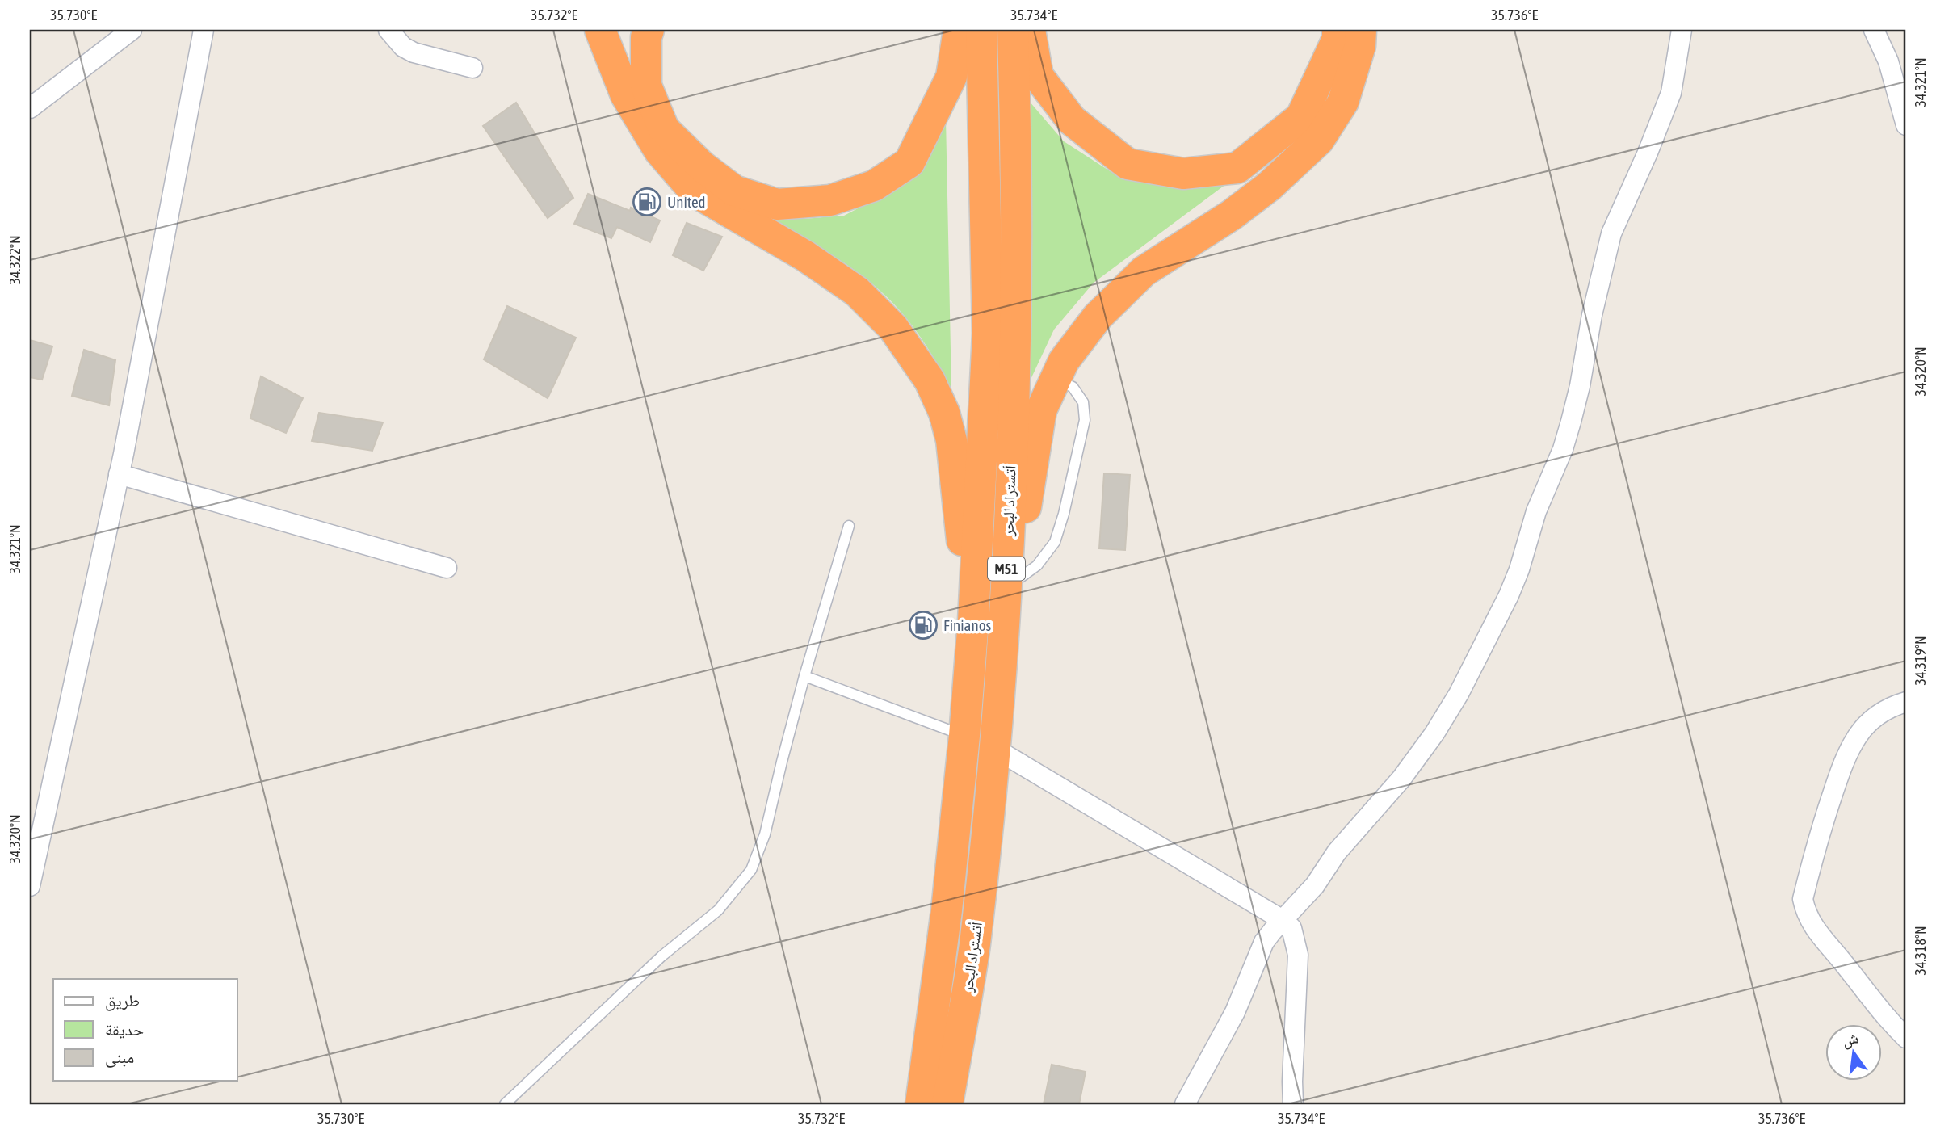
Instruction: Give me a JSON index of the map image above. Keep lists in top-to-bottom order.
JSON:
{
  "streets": {
    "highway": ["أتستراد البحر", "M51"]
  },
  "places": {
    "fuel station": ["United", "Finianos"]
  },
  "legend": ["طريق", "حديقة", "مبنى"],
  "north": "top",
  "coordinates": [
    "35.730°E",
    "35.732°E",
    "35.734°E",
    "35.736°E",
    "34.321°N",
    "34.322°N",
    "34.320°N",
    "34.319°N",
    "34.318°N"
  ]
}
